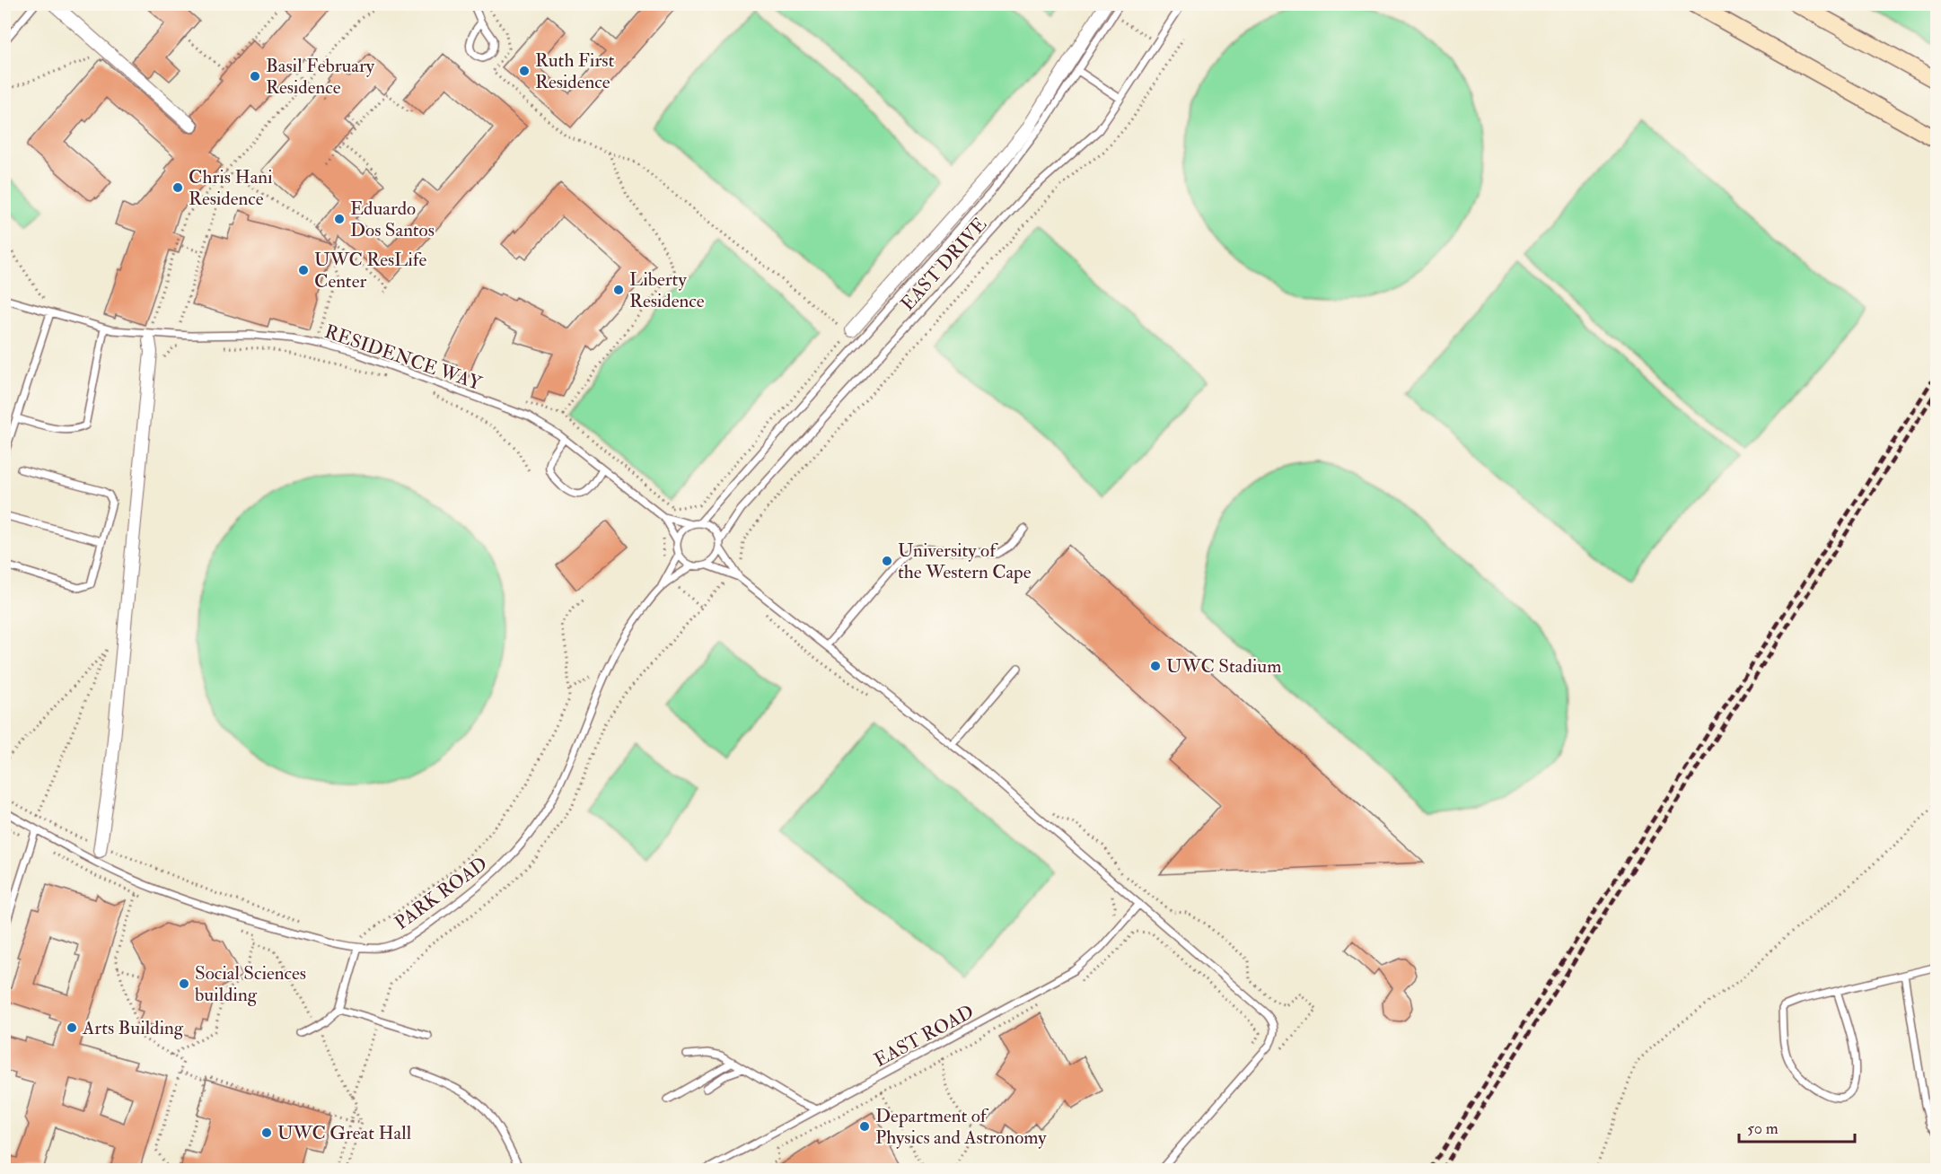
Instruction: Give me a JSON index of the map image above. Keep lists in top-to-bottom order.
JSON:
{
  "streets": {
    "lane": [
      "EAST DRIVE",
      "RESIDENCE WAY",
      "PARK ROAD",
      "EAST ROAD"
    ]
  },
  "crossings": [
    ["EAST DRIVE", "RESIDENCE WAY"],
    ["EAST DRIVE", "PARK ROAD"],
    ["RESIDENCE WAY", "PARK ROAD"]
  ],
  "places": [
    "Ruth First Residence",
    "Basil February Residence",
    "Chris Hani Residence",
    "Eduardo Dos Santos",
    "UWC ResLife Center",
    "Liberty Residence",
    "University of the Western Cape",
    "UWC Stadium",
    "Social Sciences building",
    "Arts Building",
    "Department of Physics and Astronomy",
    "UWC Great Hall"
  ],
  "scale_bar": "50 m"
}
